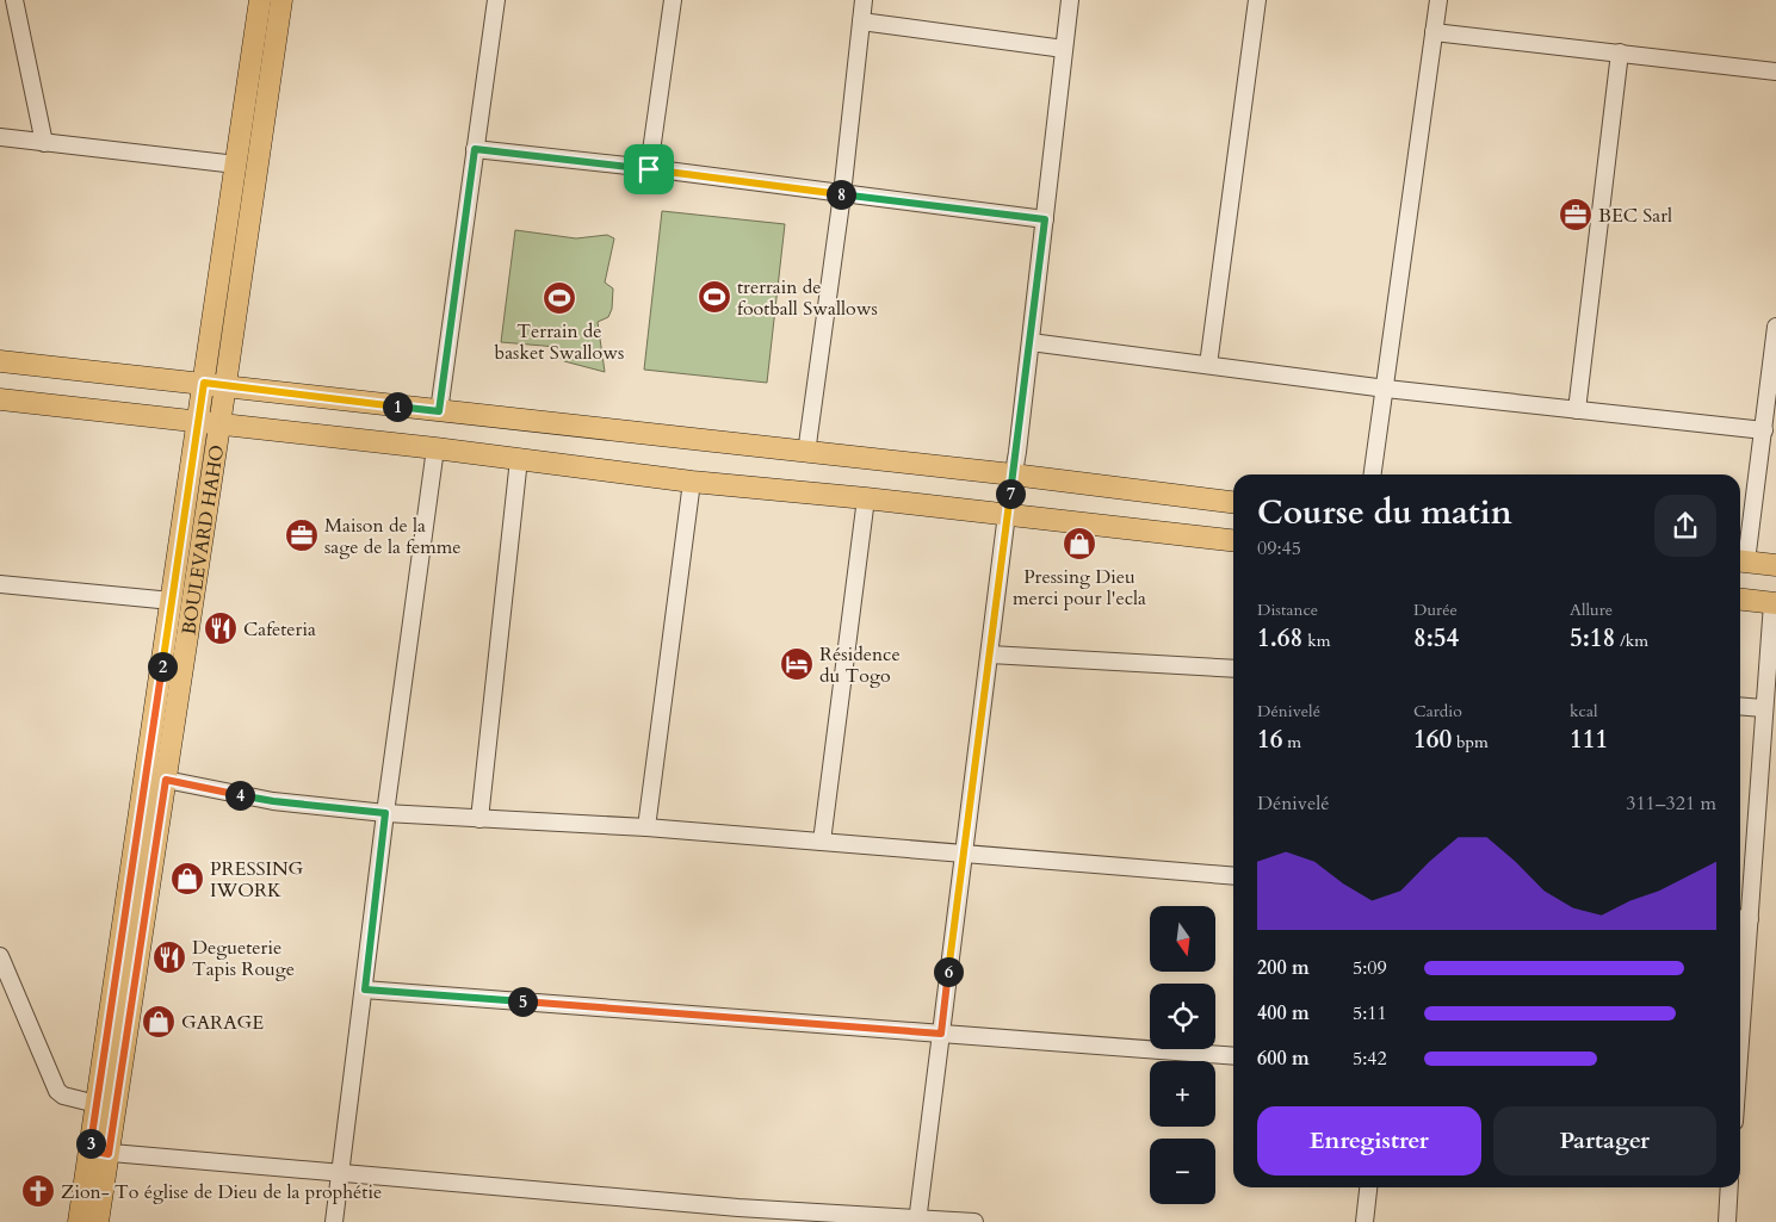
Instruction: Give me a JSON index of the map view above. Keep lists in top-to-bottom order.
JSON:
{
  "streets": {
    "main road": ["BOULEVARD HAHO"]
  },
  "places": {
    "office": ["BEC Sarl", "Maison de la sage de la femme"],
    "sports": ["trerrain de football Swallows", "Terrain de basket Swallows"],
    "shop": ["Pressing Dieu merci pour l'ecla", "PRESSING IWORK", "GARAGE"],
    "restaurant": ["Cafeteria", "Degueterie Tapis Rouge"],
    "hotel": ["Résidence du Togo"],
    "church": ["Zion- To église de Dieu de la prophétie"]
  },
  "north": "bottom",
  "page": {
    "pins": [
      "8",
      "1",
      "7",
      "2",
      "4",
      "6",
      "5",
      "3"
    ],
    "heading": ["Course du matin", "09:45"],
    "stats": [
      ["Distance", "1.68 km"],
      ["Durée", "8:54"],
      ["Allure", "5:18 /km"],
      ["Dénivelé", "16 m"],
      ["Cardio", "160 bpm"],
      ["kcal", "111"]
    ],
    "chart": ["Dénivelé", "311–321 m"],
    "map_buttons": ["+", "−"],
    "list": [
      {
        "name": "200 m",
        "note": "5:09"
      },
      {
        "name": "400 m",
        "note": "5:11"
      },
      {
        "name": "600 m",
        "note": "5:42"
      }
    ],
    "buttons": ["Enregistrer", "Partager"]
  }
}
